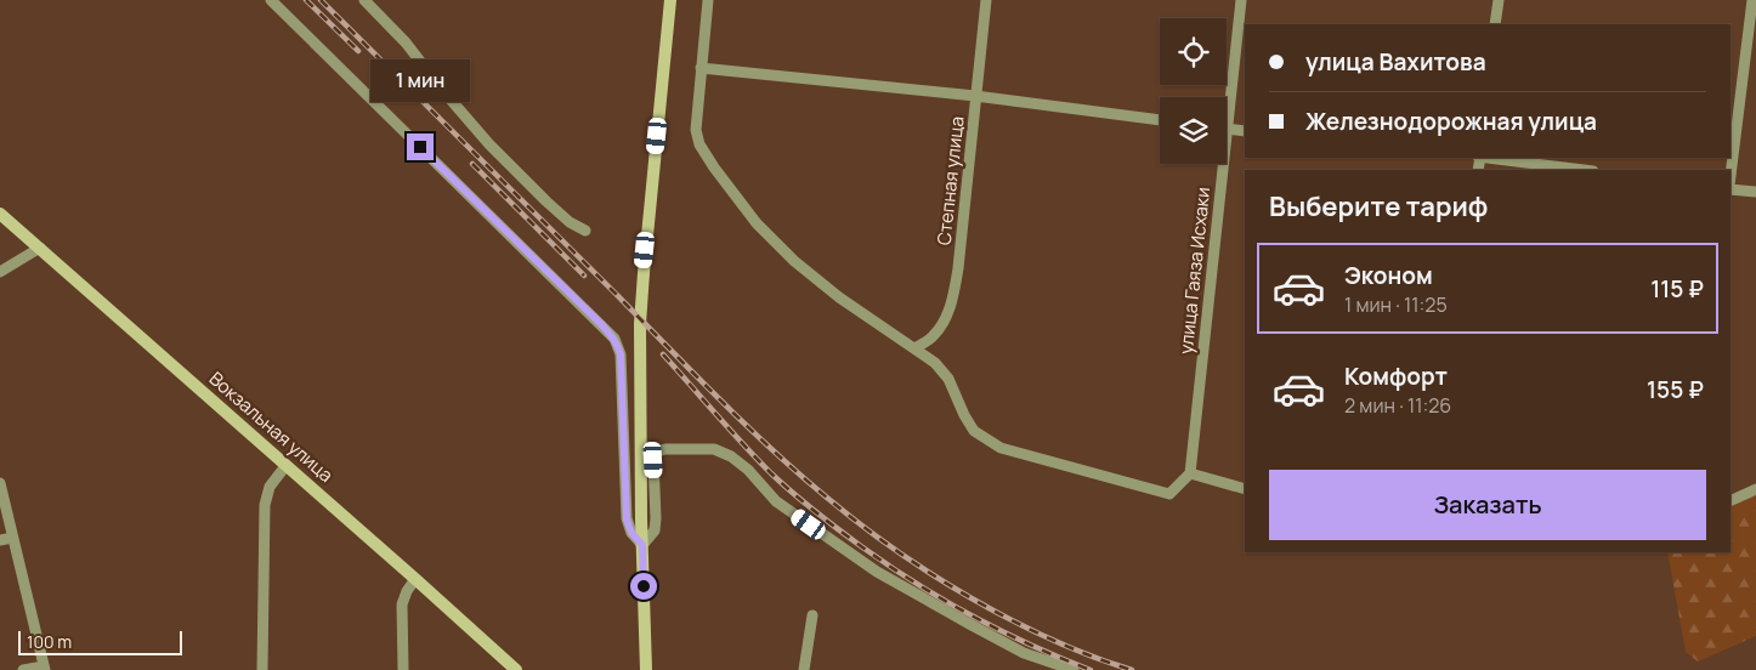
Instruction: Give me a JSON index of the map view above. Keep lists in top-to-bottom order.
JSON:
{
  "streets": {
    "street": ["Степная улица", "улица Гаяза Исхаки", "Вокзальная улица"]
  },
  "scale_bar": "100 m",
  "page": {
    "banner": ["улица Вахитова", "Железнодорожная улица"],
    "bubble": "1 мин",
    "heading": "Выберите тариф",
    "list": [
      {
        "name": "Эконом",
        "note": "1 мин · 11:25",
        "value": "115 ₽"
      },
      {
        "name": "Комфорт",
        "note": "2 мин · 11:26",
        "value": "155 ₽"
      }
    ],
    "buttons": "Заказать",
    "scale": "100 m"
  }
}
